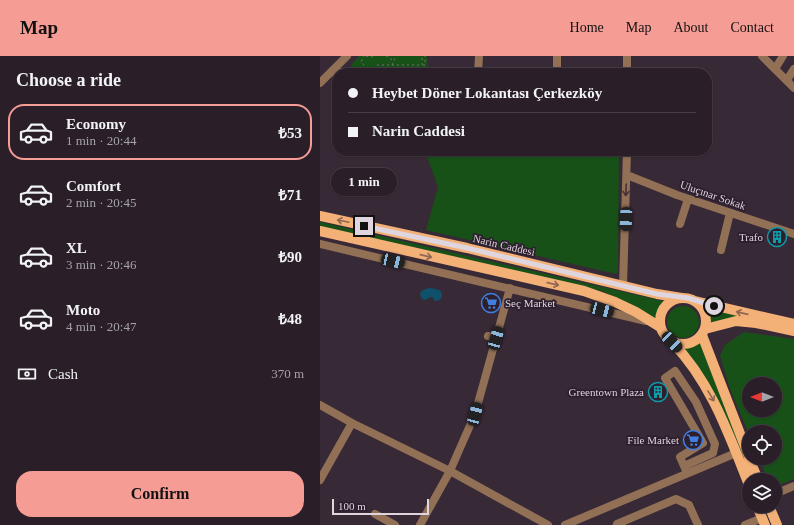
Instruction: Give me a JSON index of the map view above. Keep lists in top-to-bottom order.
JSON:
{
  "streets": {
    "main road": ["Narin Caddesi"],
    "street": ["Uluçınar Sokak"]
  },
  "places": {
    "building": ["Trafo", "Greentown Plaza"],
    "supermarket": ["Seç Market", "File Market"]
  },
  "scale_bar": "100 m",
  "north": "left",
  "page": {
    "header": "Map",
    "nav": [
      "Home",
      "Map",
      "About",
      "Contact"
    ],
    "heading": "Choose a ride",
    "banner": ["Heybet Döner Lokantası Çerkezköy", "Narin Caddesi"],
    "list": [
      {
        "name": "Economy",
        "note": "1 min · 20:44",
        "value": "₺53"
      },
      {
        "name": "Comfort",
        "note": "2 min · 20:45",
        "value": "₺71"
      },
      {
        "name": "XL",
        "note": "3 min · 20:46",
        "value": "₺90"
      },
      {
        "name": "Moto",
        "note": "4 min · 20:47",
        "value": "₺48"
      }
    ],
    "bubble": "1 min",
    "pay": ["Cash", "370 m"],
    "buttons": "Confirm",
    "scale": "100 m"
  }
}
